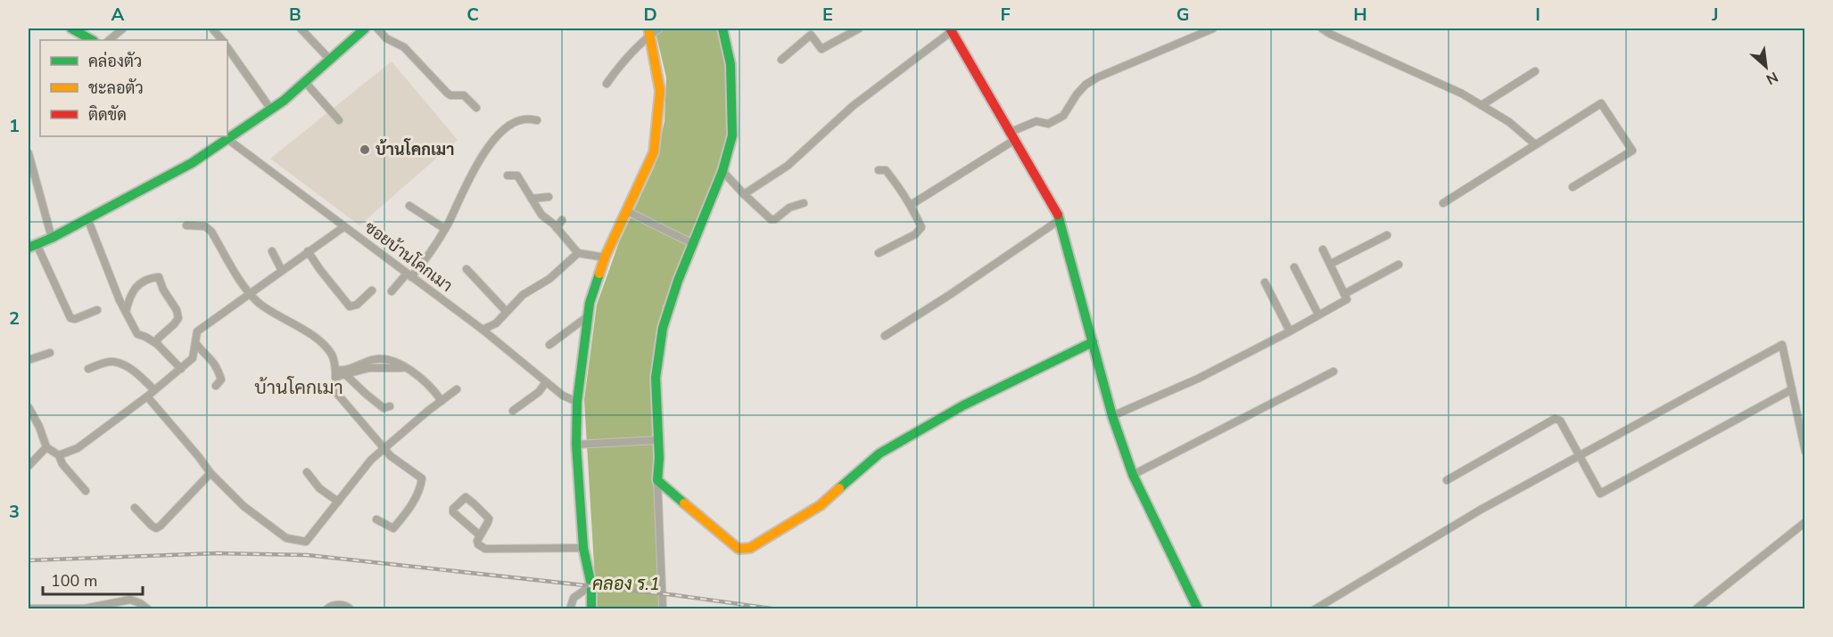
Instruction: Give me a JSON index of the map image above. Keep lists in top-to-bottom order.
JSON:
{
  "streets": {
    "street": ["ซอยบ้านโคกเมา"]
  },
  "districts": ["บ้านโคกเมา"],
  "water": ["คลอง ร.1"],
  "places": ["บ้านโคกเมา"],
  "legend": ["คล่องตัว", "ชะลอตัว", "ติดขัด"],
  "scale_bar": "100 m",
  "north": "bottom right",
  "grid": {
    "columns": [
      "A",
      "B",
      "C",
      "D",
      "E",
      "F",
      "G",
      "H",
      "I",
      "J"
    ],
    "rows": ["1", "2", "3"]
  }
}
